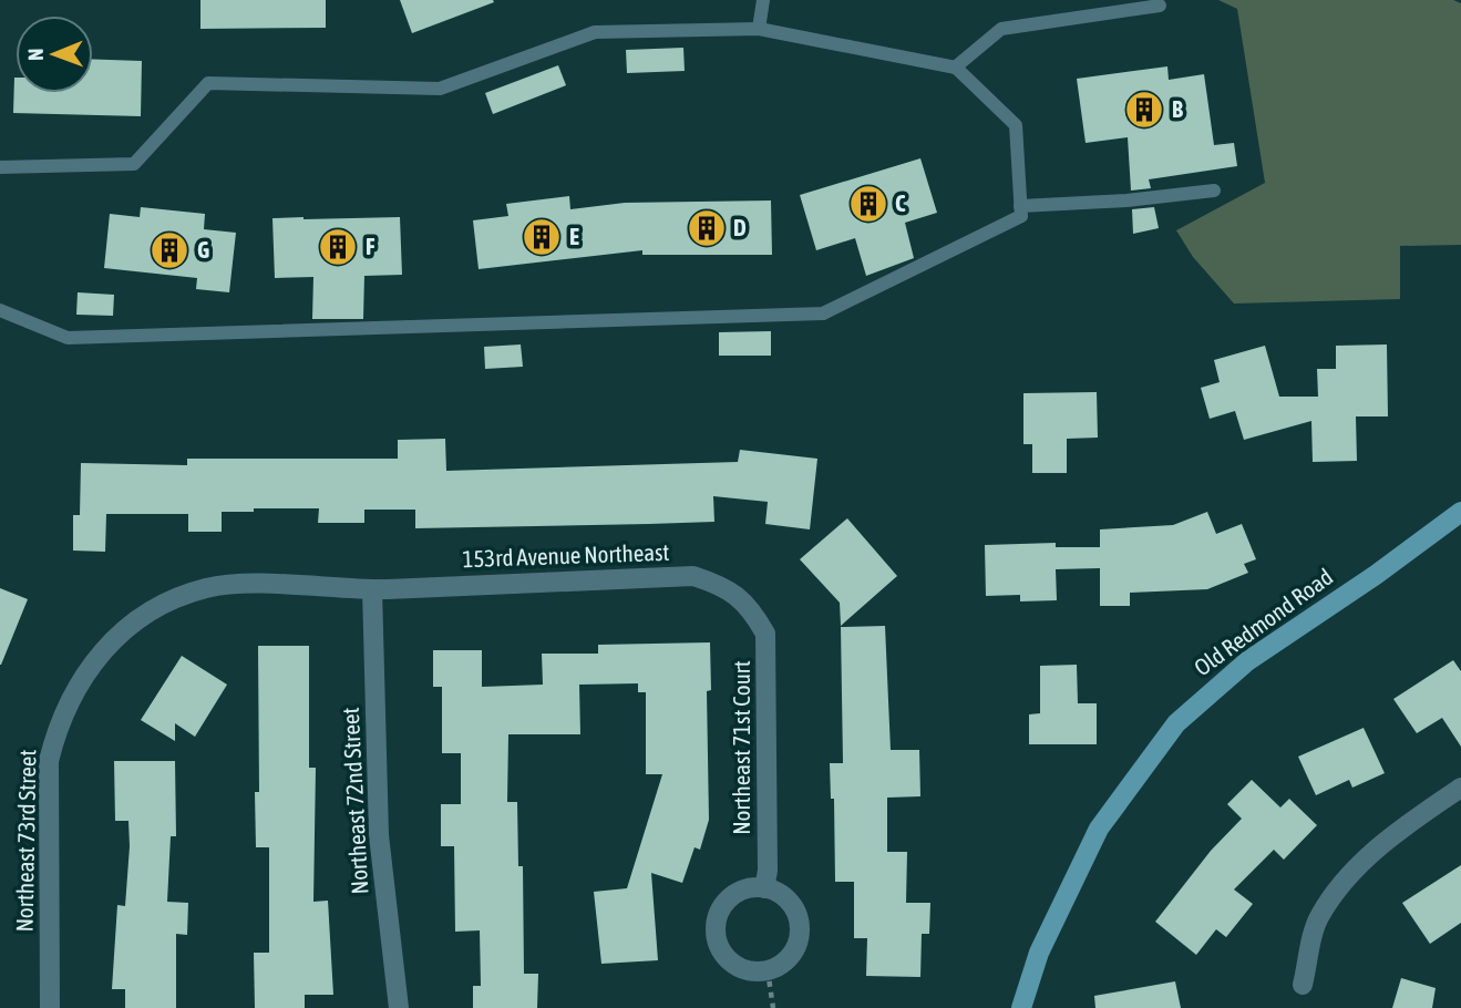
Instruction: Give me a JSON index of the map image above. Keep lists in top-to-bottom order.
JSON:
{
  "streets": {
    "main road": ["Old Redmond Road"],
    "street": [
      "153rd Avenue Northeast",
      "Northeast 71st Court",
      "Northeast 72nd Street",
      "Northeast 73rd Street"
    ]
  },
  "crossings": [
    ["153rd Avenue Northeast", "Northeast 71st Court"],
    ["153rd Avenue Northeast", "Northeast 72nd Street"],
    ["153rd Avenue Northeast", "Northeast 73rd Street"],
    ["Northeast 72nd Street", "Northeast 73rd Street"]
  ],
  "places": {
    "building": [
      "B",
      "C",
      "D",
      "E",
      "F",
      "G"
    ]
  },
  "north": "left"
}
